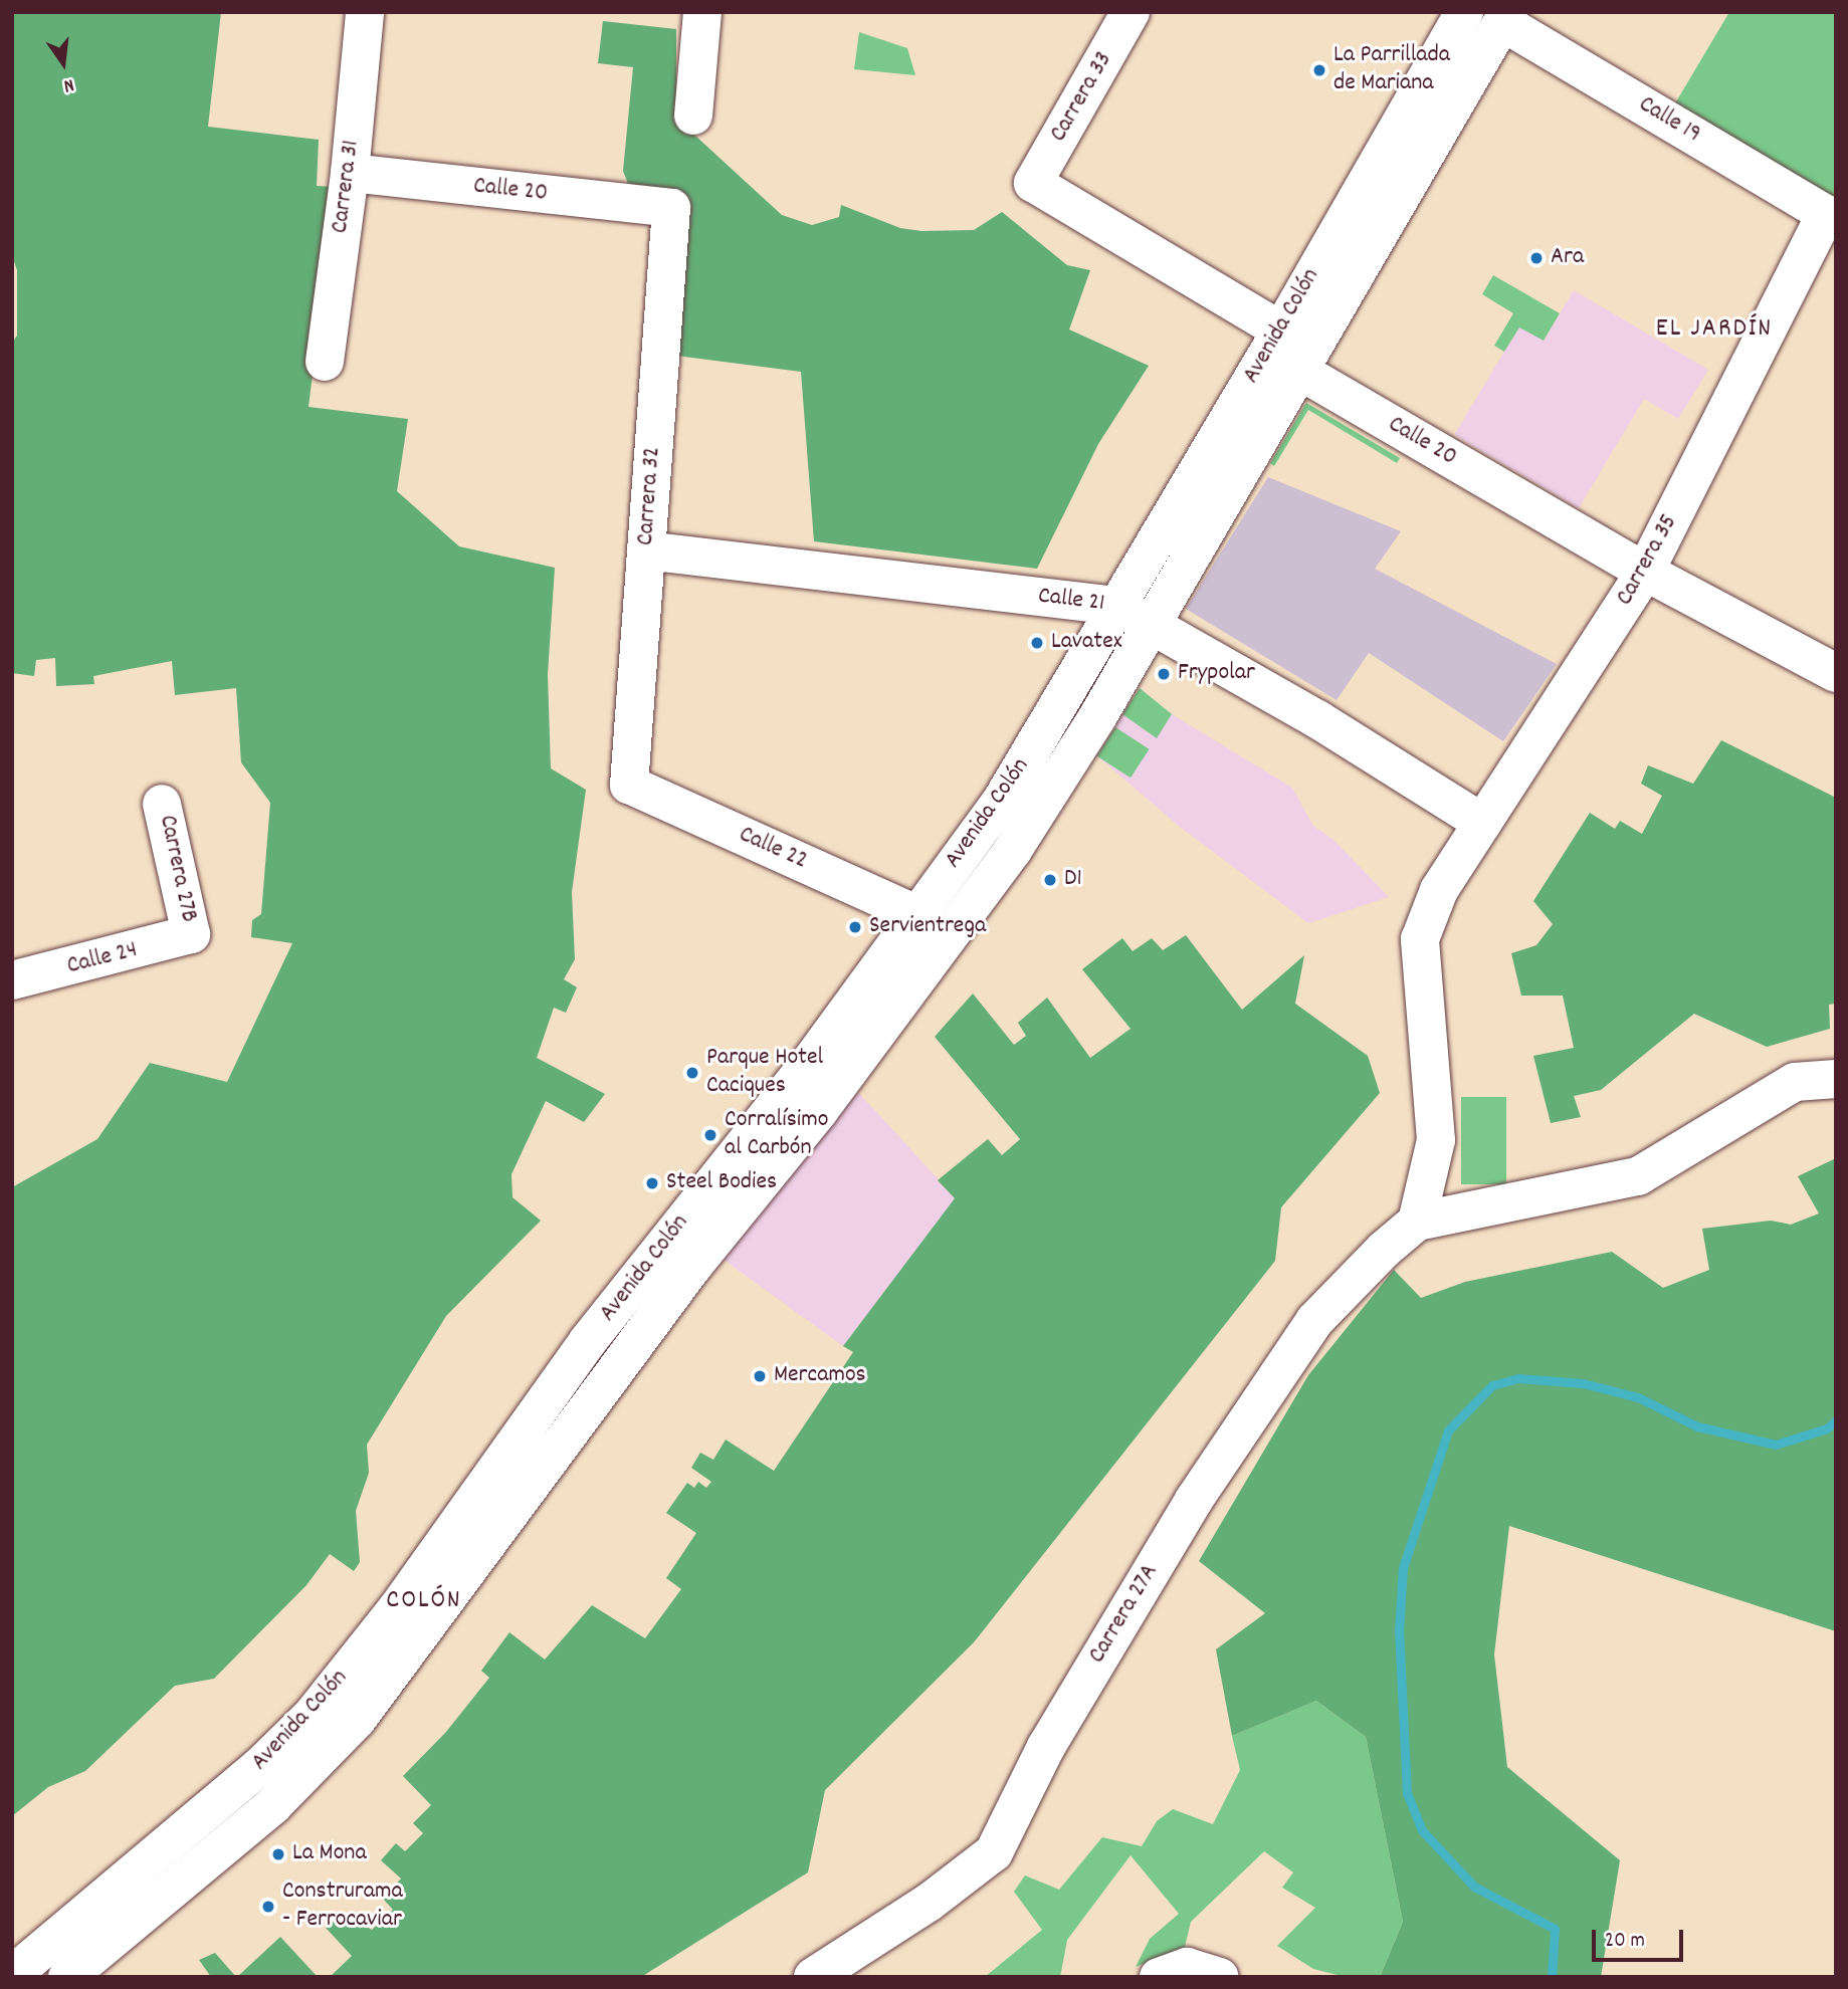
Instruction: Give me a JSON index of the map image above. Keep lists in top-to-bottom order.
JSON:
{
  "streets": {
    "street": [
      "Carrera 33",
      "Calle 19",
      "Carrera 31",
      "Calle 20",
      "Avenida Colón",
      "Carrera 32",
      "Carrera 35",
      "Calle 21",
      "Calle 22",
      "Carrera 27B",
      "Calle 24",
      "Carrera 27A"
    ]
  },
  "crossings": [
    ["Carrera 33", "Avenida Colón"],
    ["Calle 19", "Avenida Colón"],
    ["Calle 19", "Carrera 35"],
    ["Carrera 31", "Calle 20"],
    ["Calle 20", "Avenida Colón"],
    ["Calle 20", "Carrera 32"],
    ["Calle 20", "Carrera 35"],
    ["Avenida Colón", "Calle 21"],
    ["Avenida Colón", "Calle 22"],
    ["Carrera 32", "Calle 21"],
    ["Carrera 32", "Calle 22"],
    ["Carrera 35", "Calle 21"],
    ["Carrera 35", "Carrera 27A"],
    ["Carrera 27B", "Calle 24"]
  ],
  "districts": ["EL JARDÍN", "COLÓN"],
  "places": [
    "La Parrillada de Mariana",
    "Ara",
    "Lavatex",
    "Frypolar",
    "D1",
    "Servientrega",
    "Parque Hotel Caciques",
    "Corralísimo al Carbón",
    "Steel Bodies",
    "Mercamos",
    "La Mona",
    "Construrama - Ferrocaviar"
  ],
  "scale_bar": "20 m",
  "north": "bottom"
}
